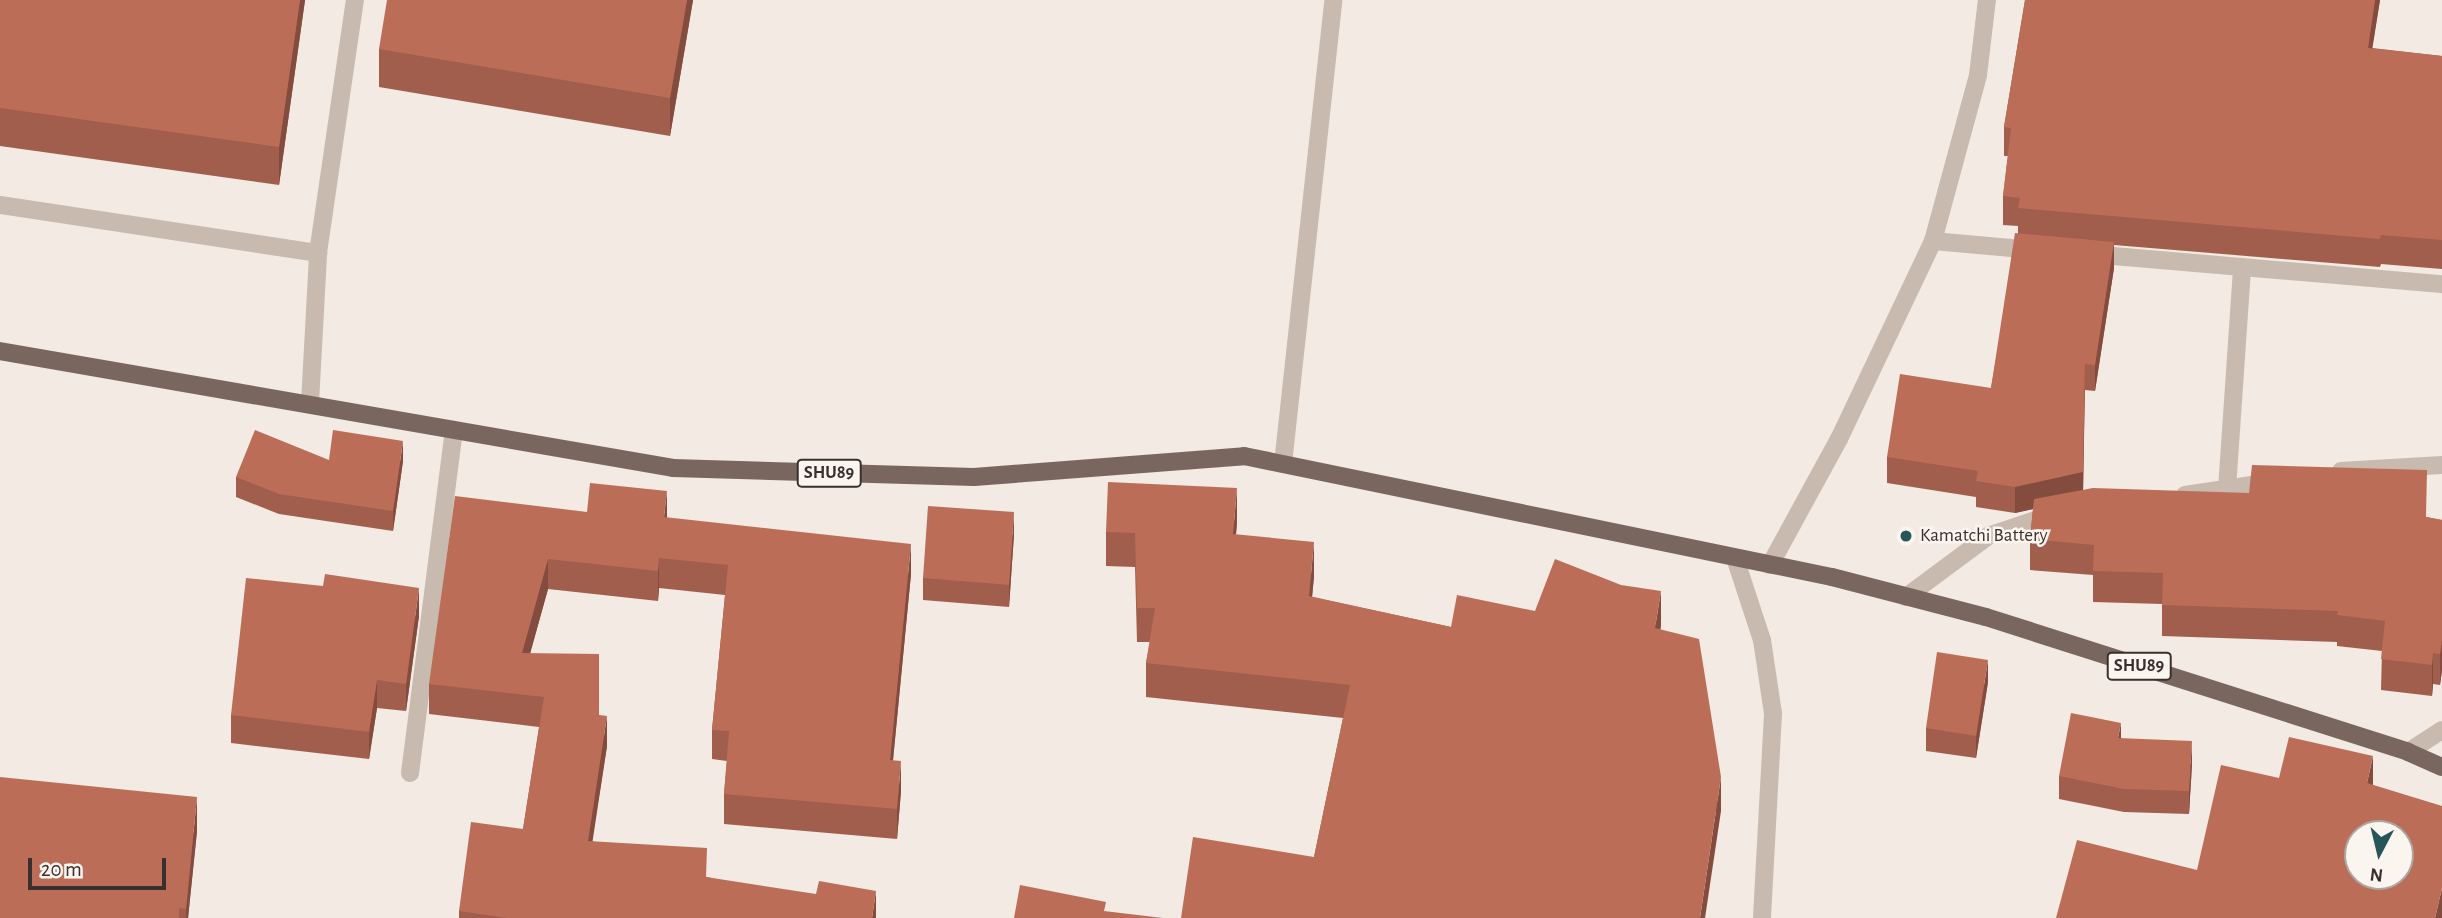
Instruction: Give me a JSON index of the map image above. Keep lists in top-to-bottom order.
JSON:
{
  "streets": {
    "main road": ["SHU89"]
  },
  "places": ["Kamatchi Battery"],
  "scale_bar": "20 m",
  "north": "bottom"
}
